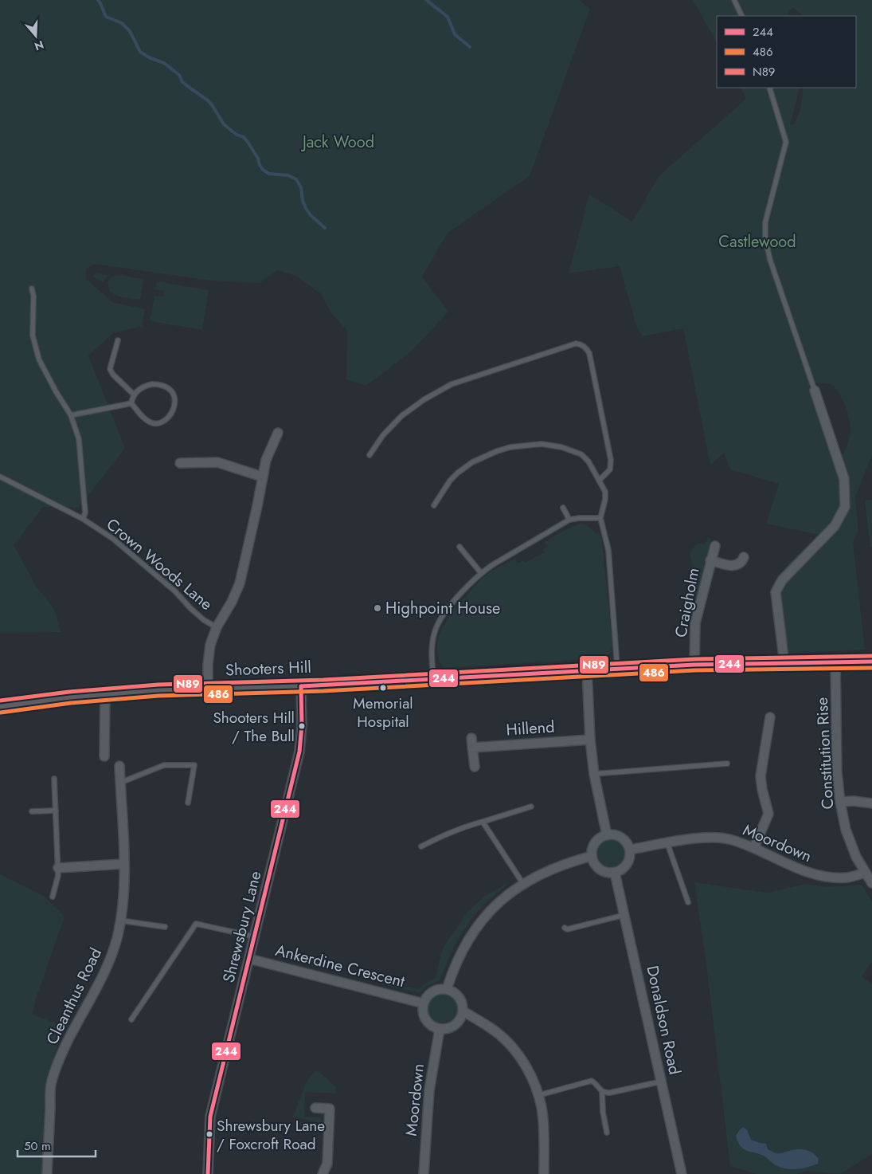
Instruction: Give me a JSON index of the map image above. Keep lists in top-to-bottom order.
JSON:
{
  "streets": {
    "main road": ["Shooters Hill"],
    "street": [
      "Craigholm",
      "Hillend",
      "Constitution Rise",
      "Moordown",
      "Shrewsbury Lane",
      "Ankerdine Crescent",
      "Cleanthus Road",
      "Donaldson Road"
    ],
    "lane": ["Crown Woods Lane"]
  },
  "crossings": [
    ["Craigholm", "Shooters Hill"],
    ["Shooters Hill", "Constitution Rise"],
    ["Shooters Hill", "Shrewsbury Lane"],
    ["Constitution Rise", "Moordown"],
    ["Moordown", "Ankerdine Crescent"],
    ["Moordown", "Donaldson Road"],
    ["Shrewsbury Lane", "Ankerdine Crescent"]
  ],
  "parks": ["Jack Wood", "Castlewood"],
  "places": [
    "Highpoint House",
    "Memorial Hospital",
    "Shooters Hill / The Bull",
    "Shrewsbury Lane / Foxcroft Road"
  ],
  "lines": ["transit line N89", "transit line 244", "transit line 486"],
  "legend": ["244", "486", "N89"],
  "scale_bar": "50 m",
  "north": "bottom"
}
